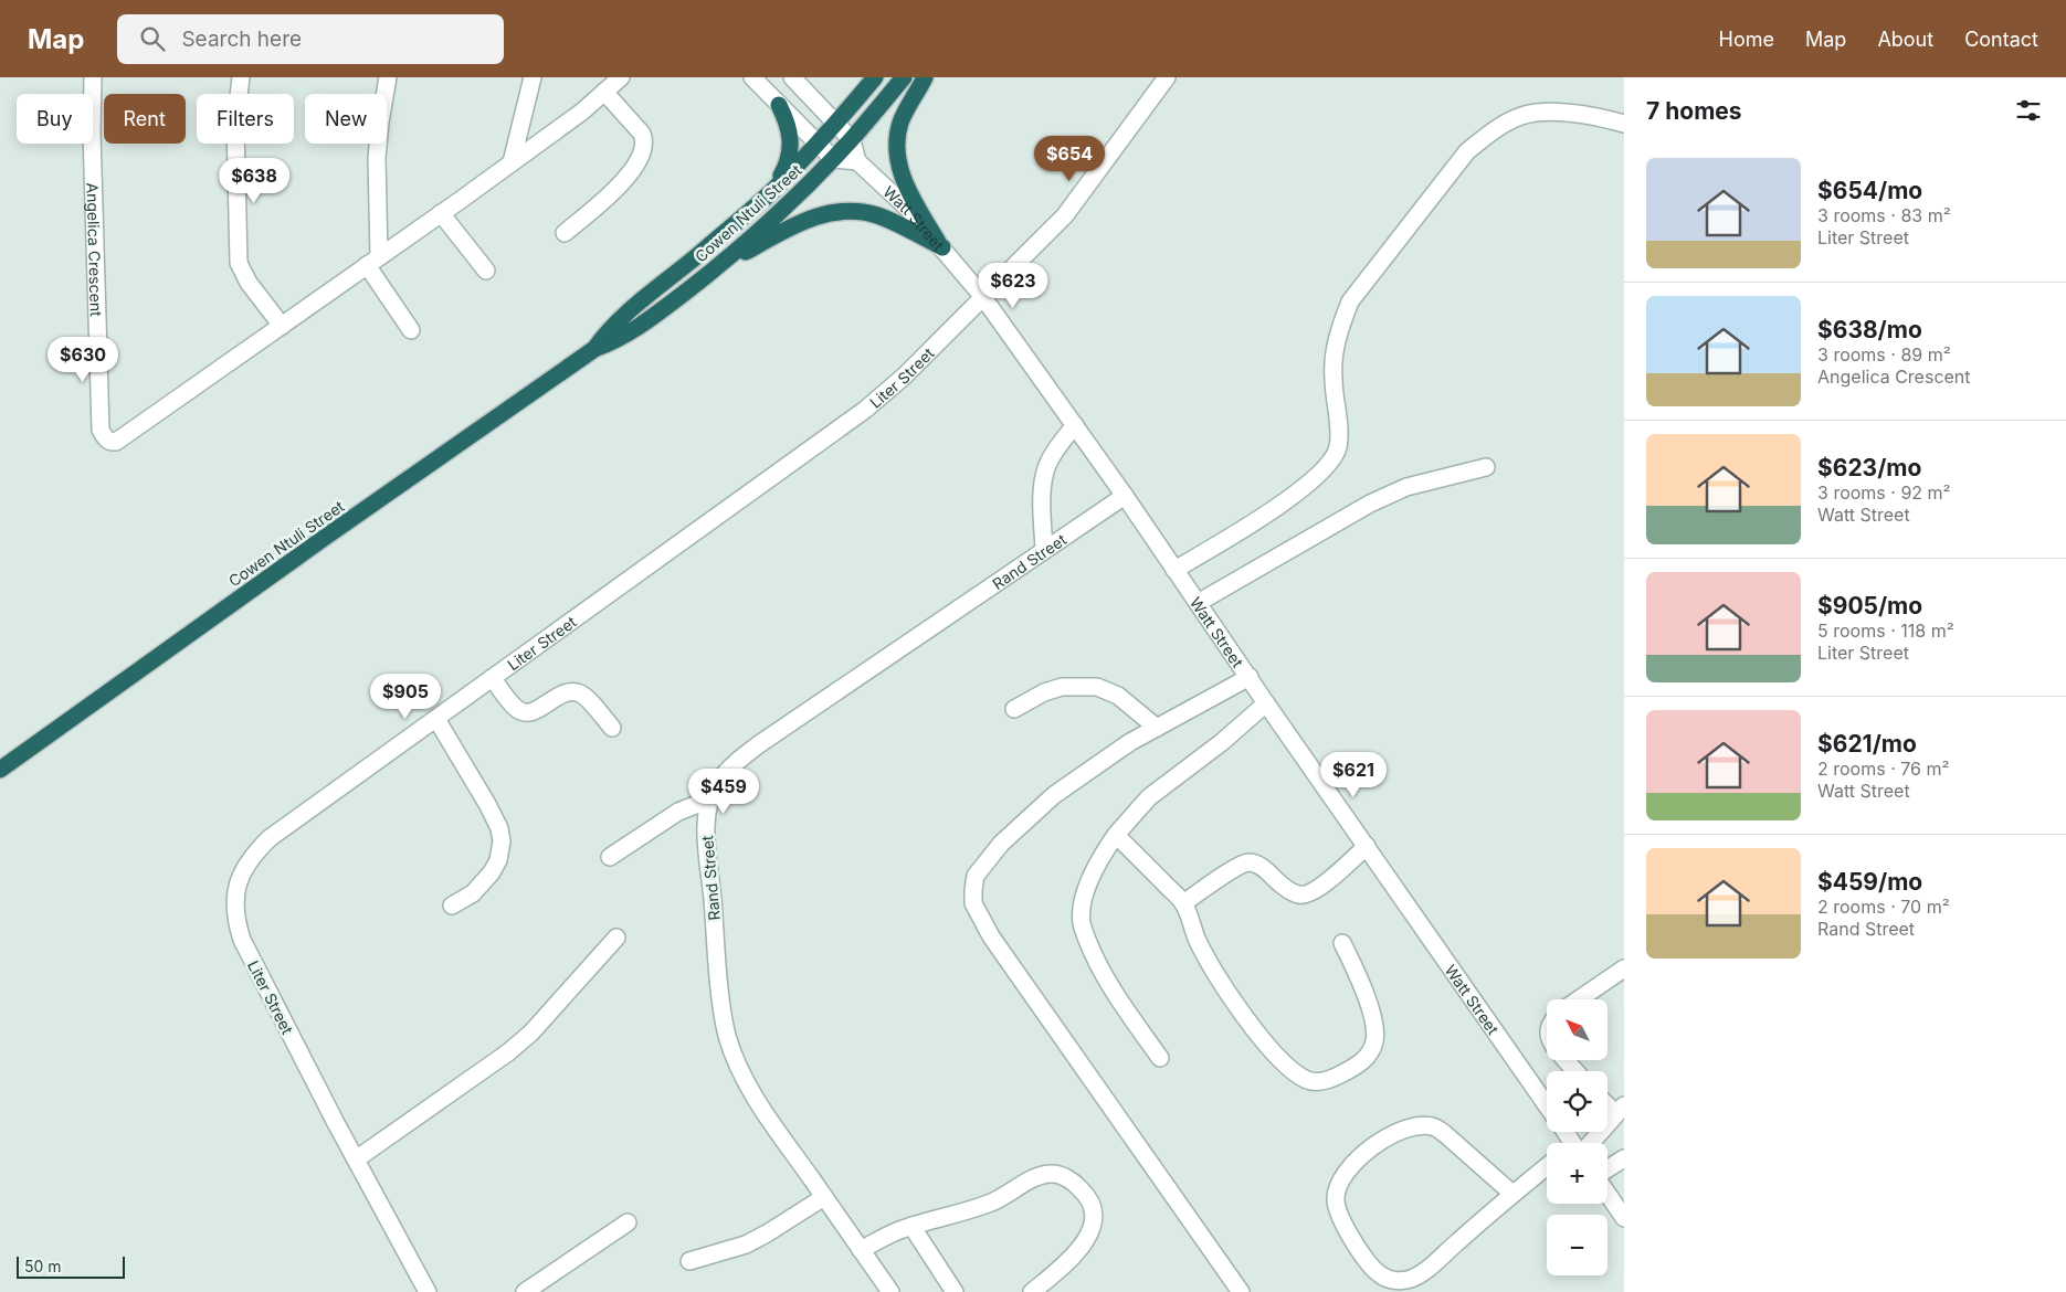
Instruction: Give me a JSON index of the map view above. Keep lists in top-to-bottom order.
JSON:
{
  "streets": {
    "highway": ["Cowen Ntuli Street"],
    "street": [
      "Watt Street",
      "Angelica Crescent",
      "Liter Street",
      "Rand Street"
    ]
  },
  "crossings": [
    ["Watt Street", "Liter Street"],
    ["Watt Street", "Rand Street"]
  ],
  "scale_bar": "50 m",
  "north": "top left",
  "page": {
    "header": "Map",
    "search": "Search here",
    "nav": [
      "Home",
      "Map",
      "About",
      "Contact"
    ],
    "heading": "7 homes",
    "chip": [
      "Buy",
      "Rent",
      "Filters",
      "New"
    ],
    "price": [
      "$654",
      "$638",
      "$623",
      "$630",
      "$905",
      "$621",
      "$459"
    ],
    "list": [
      {
        "name": "$654/mo",
        "note": "3 rooms · 83 m² · Liter Street"
      },
      {
        "name": "$638/mo",
        "note": "3 rooms · 89 m² · Angelica Crescent"
      },
      {
        "name": "$623/mo",
        "note": "3 rooms · 92 m² · Watt Street"
      },
      {
        "name": "$905/mo",
        "note": "5 rooms · 118 m² · Liter Street"
      },
      {
        "name": "$621/mo",
        "note": "2 rooms · 76 m² · Watt Street"
      },
      {
        "name": "$459/mo",
        "note": "2 rooms · 70 m² · Rand Street"
      }
    ],
    "map_buttons": ["+", "−"],
    "scale": "50 m"
  }
}
